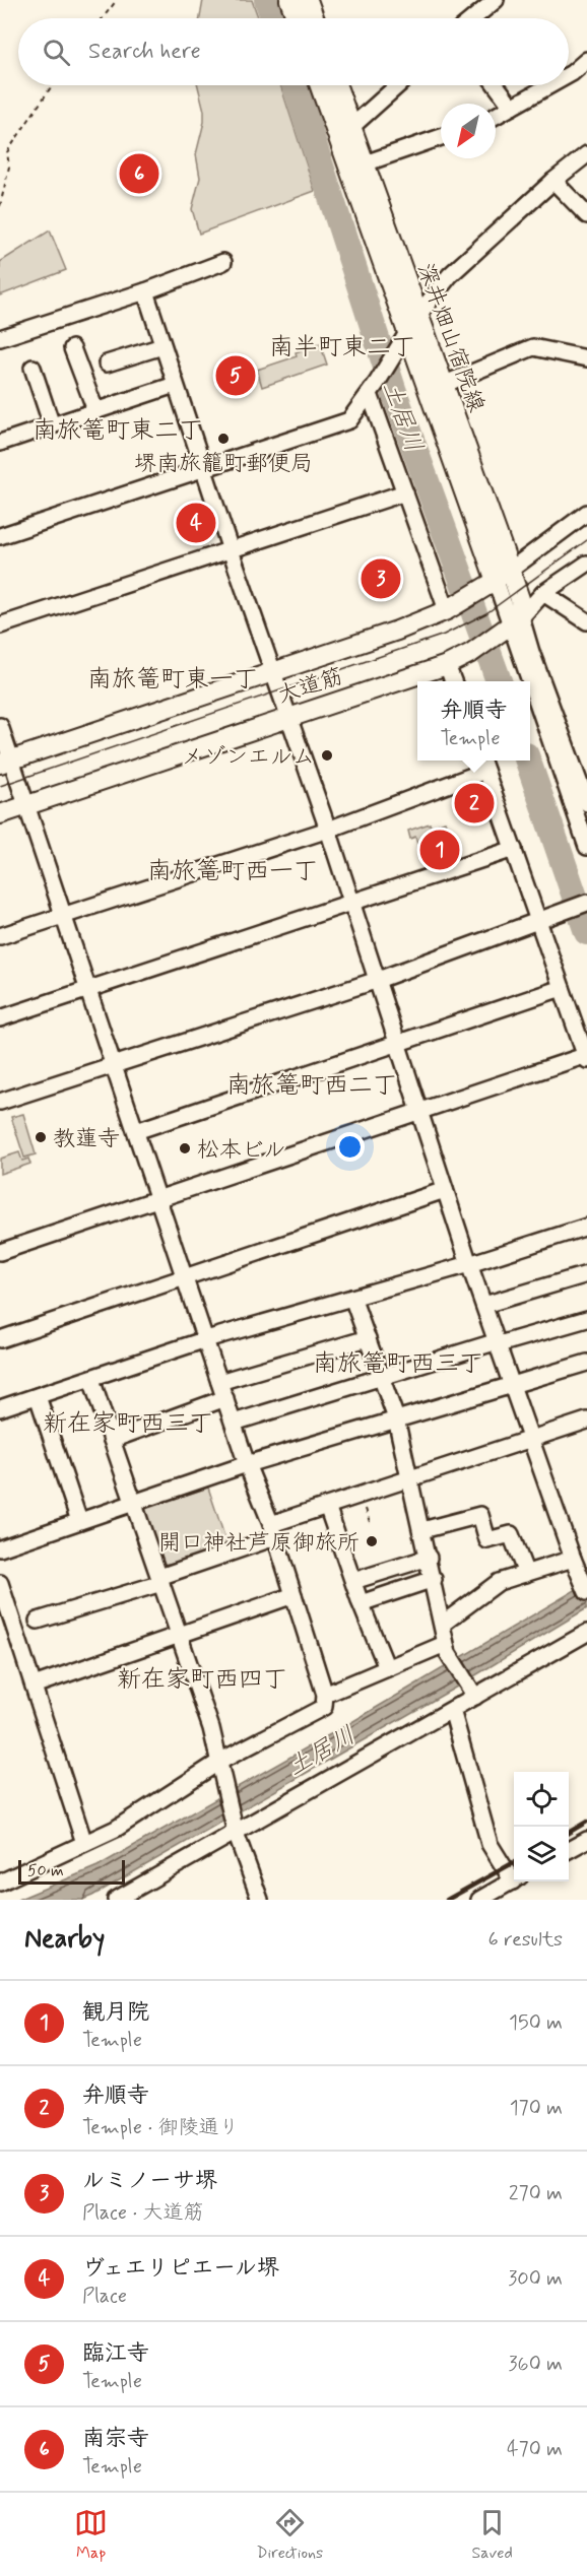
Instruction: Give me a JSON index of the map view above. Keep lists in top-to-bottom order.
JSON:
{
  "streets": {
    "main road": ["深井畑山宿院線", "大道筋"]
  },
  "crossings": [
    ["深井畑山宿院線", "大道筋"]
  ],
  "districts": [
    "南半町東二丁",
    "南旅篭町東二丁",
    "南旅篭町東一丁",
    "南旅篭町西一丁",
    "南旅篭町西二丁",
    "南旅篭町西三丁",
    "新在家町西三丁",
    "新在家町西四丁"
  ],
  "water": ["土居川"],
  "places": [
    "堺南旅籠町郵便局",
    "メゾンエルム",
    "教蓮寺",
    "松本ビル",
    "開口神社芦原御旅所"
  ],
  "scale_bar": "50 m",
  "north": "bottom left",
  "page": {
    "search": "Search here",
    "pins": [
      "6",
      "5",
      "4",
      "3",
      "2",
      "1"
    ],
    "popup": ["弁順寺", "Temple"],
    "scale": "50 m",
    "heading": ["Nearby", "6 results"],
    "list": [
      {
        "mark": "1",
        "name": "観月院",
        "note": "Temple",
        "value": "150 m"
      },
      {
        "mark": "2",
        "name": "弁順寺",
        "note": "Temple · 御陵通り",
        "value": "170 m"
      },
      {
        "mark": "3",
        "name": "ルミノーサ堺",
        "note": "Place · 大道筋",
        "value": "270 m"
      },
      {
        "mark": "4",
        "name": "ヴェエリピエール堺",
        "note": "Place",
        "value": "300 m"
      },
      {
        "mark": "5",
        "name": "臨江寺",
        "note": "Temple",
        "value": "360 m"
      },
      {
        "mark": "6",
        "name": "南宗寺",
        "note": "Temple",
        "value": "470 m"
      }
    ],
    "nav": ["Map", "Directions", "Saved"]
  }
}
